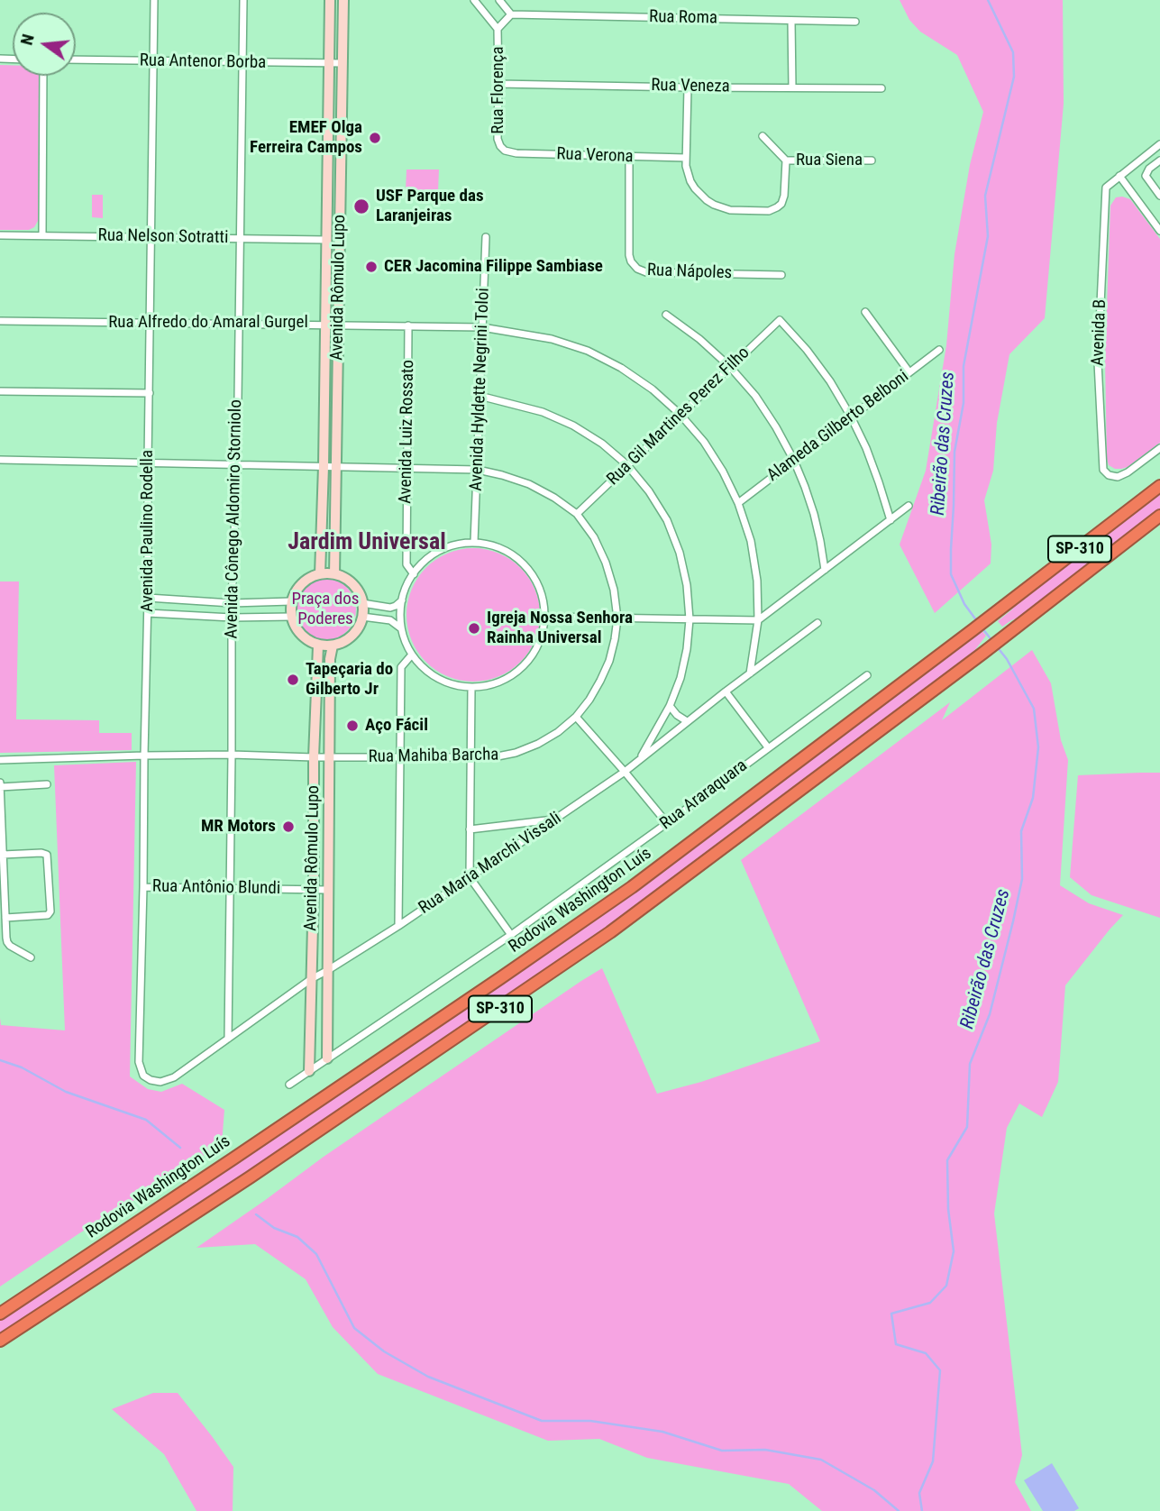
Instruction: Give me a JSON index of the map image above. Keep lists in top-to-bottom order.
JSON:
{
  "streets": {
    "highway": ["SP-310", "Rodovia Washington Luís"],
    "street": [
      "Rua Roma",
      "Rua Antenor Borba",
      "Rua Veneza",
      "Rua Florença",
      "Rua Verona",
      "Rua Siena",
      "Rua Nelson Sotratti",
      "Rua Nápoles",
      "Avenida Rômulo Lupo",
      "Rua Alfredo do Amaral Gurgel",
      "Avenida B",
      "Avenida Hyldette Negrini Toloi",
      "Rua Gil Martines Perez Filho",
      "Alameda Gilberto Belboni",
      "Avenida Luiz Rossato",
      "Avenida Cônego Aldomiro Storniolo",
      "Avenida Paulino Rodella",
      "Rua Mahiba Barcha",
      "Rua Araraquara",
      "Rua Maria Marchi Vissali",
      "Rua Antônio Blundi"
    ]
  },
  "crossings": [
    ["Rua Antenor Borba", "Avenida Rômulo Lupo"],
    ["Rua Antenor Borba", "Avenida Cônego Aldomiro Storniolo"],
    ["Rua Antenor Borba", "Avenida Paulino Rodella"],
    ["Rua Veneza", "Rua Florença"],
    ["Rua Florença", "Rua Verona"],
    ["Rua Verona", "Rua Nápoles"],
    ["Rua Nelson Sotratti", "Avenida Rômulo Lupo"],
    ["Rua Nelson Sotratti", "Avenida Cônego Aldomiro Storniolo"],
    ["Rua Nelson Sotratti", "Avenida Paulino Rodella"],
    ["Avenida Rômulo Lupo", "Rua Alfredo do Amaral Gurgel"],
    ["Avenida Rômulo Lupo", "Rua Mahiba Barcha"],
    ["Avenida Rômulo Lupo", "Rua Araraquara"],
    ["Avenida Rômulo Lupo", "Rua Maria Marchi Vissali"],
    ["Avenida Rômulo Lupo", "Rua Antônio Blundi"],
    ["Rua Alfredo do Amaral Gurgel", "Avenida Hyldette Negrini Toloi"],
    ["Rua Alfredo do Amaral Gurgel", "Rua Gil Martines Perez Filho"],
    ["Rua Alfredo do Amaral Gurgel", "Alameda Gilberto Belboni"],
    ["Rua Alfredo do Amaral Gurgel", "Avenida Luiz Rossato"],
    ["Rua Alfredo do Amaral Gurgel", "Avenida Cônego Aldomiro Storniolo"],
    ["Rua Alfredo do Amaral Gurgel", "Avenida Paulino Rodella"],
    ["Rua Alfredo do Amaral Gurgel", "Rua Maria Marchi Vissali"],
    ["Avenida Hyldette Negrini Toloi", "Avenida Luiz Rossato"],
    ["Avenida Hyldette Negrini Toloi", "Rua Mahiba Barcha"],
    ["Rua Gil Martines Perez Filho", "Alameda Gilberto Belboni"],
    ["Rua Gil Martines Perez Filho", "Rua Mahiba Barcha"],
    ["Avenida Luiz Rossato", "Rua Mahiba Barcha"],
    ["Avenida Cônego Aldomiro Storniolo", "Rua Mahiba Barcha"],
    ["Avenida Cônego Aldomiro Storniolo", "Rua Maria Marchi Vissali"],
    ["Avenida Cônego Aldomiro Storniolo", "Rua Antônio Blundi"],
    ["Avenida Paulino Rodella", "Rua Mahiba Barcha"],
    ["Avenida Paulino Rodella", "Rua Maria Marchi Vissali"],
    ["Avenida Paulino Rodella", "Rua Antônio Blundi"]
  ],
  "districts": ["Jardim Universal"],
  "water": ["Ribeirão das Cruzes"],
  "parks": ["Praça dos Poderes"],
  "places": [
    "EMEF Olga Ferreira Campos",
    "USF Parque das Laranjeiras",
    "CER Jacomina Filippe Sambiase",
    "Igreja Nossa Senhora Rainha Universal",
    "Tapeçaria do Gilberto Jr",
    "Aço Fácil",
    "MR Motors"
  ],
  "north": "left"
}
